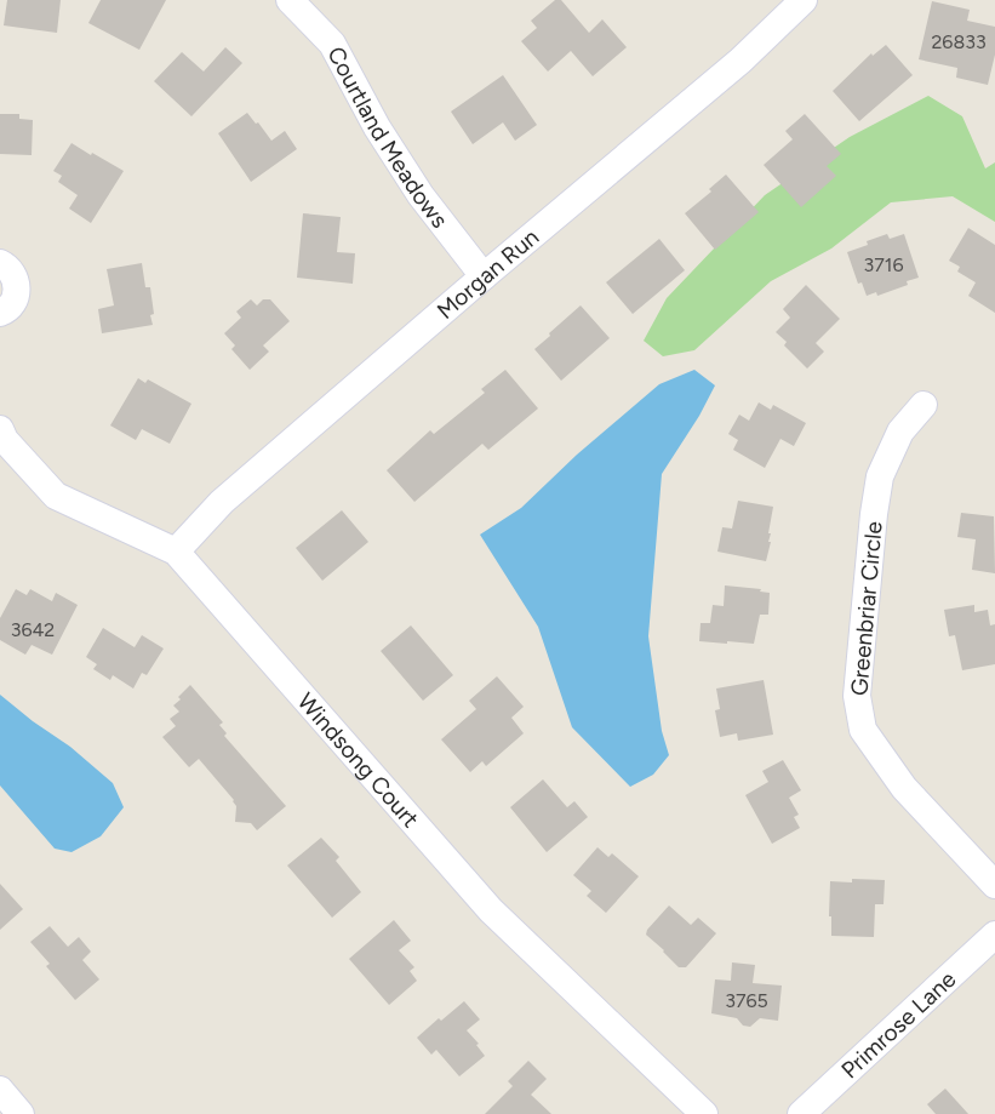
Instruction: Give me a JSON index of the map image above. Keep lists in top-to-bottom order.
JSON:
{
  "streets": {
    "street": [
      "Courtland Meadows",
      "Morgan Run",
      "Greenbriar Circle",
      "Windsong Court",
      "Primrose Lane"
    ]
  },
  "crossings": [
    ["Courtland Meadows", "Morgan Run"],
    ["Morgan Run", "Windsong Court"]
  ],
  "house_numbers": [
    "26833",
    "3716",
    "3642",
    "3765"
  ]
}
